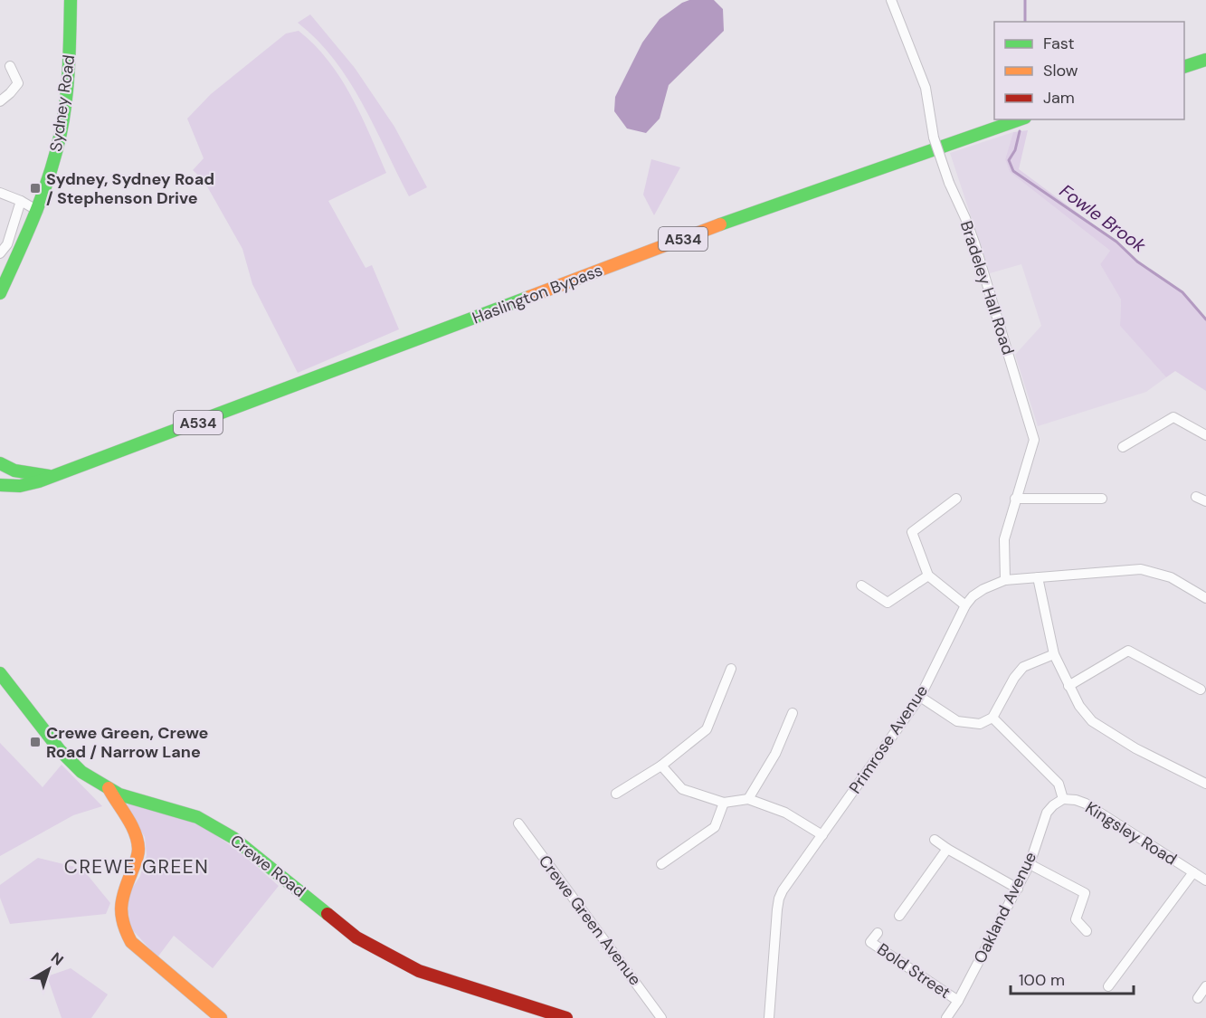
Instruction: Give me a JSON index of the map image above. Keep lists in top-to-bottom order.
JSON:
{
  "streets": {
    "main road": [
      "Sydney Road",
      "A534",
      "Haslington Bypass",
      "Crewe Road"
    ],
    "street": [
      "Bradeley Hall Road",
      "Primrose Avenue",
      "Kingsley Road",
      "Oakland Avenue",
      "Crewe Green Avenue",
      "Bold Street"
    ]
  },
  "crossings": [
    ["Bradeley Hall Road", "Primrose Avenue"],
    ["Kingsley Road", "Oakland Avenue"],
    ["Oakland Avenue", "Bold Street"]
  ],
  "districts": ["CREWE GREEN"],
  "water": ["Fowle Brook"],
  "places": {
    "transit": ["Sydney, Sydney Road / Stephenson Drive", "Crewe Green, Crewe Road / Narrow Lane"]
  },
  "legend": ["Fast", "Slow", "Jam"],
  "scale_bar": "100 m",
  "north": "top right"
}
